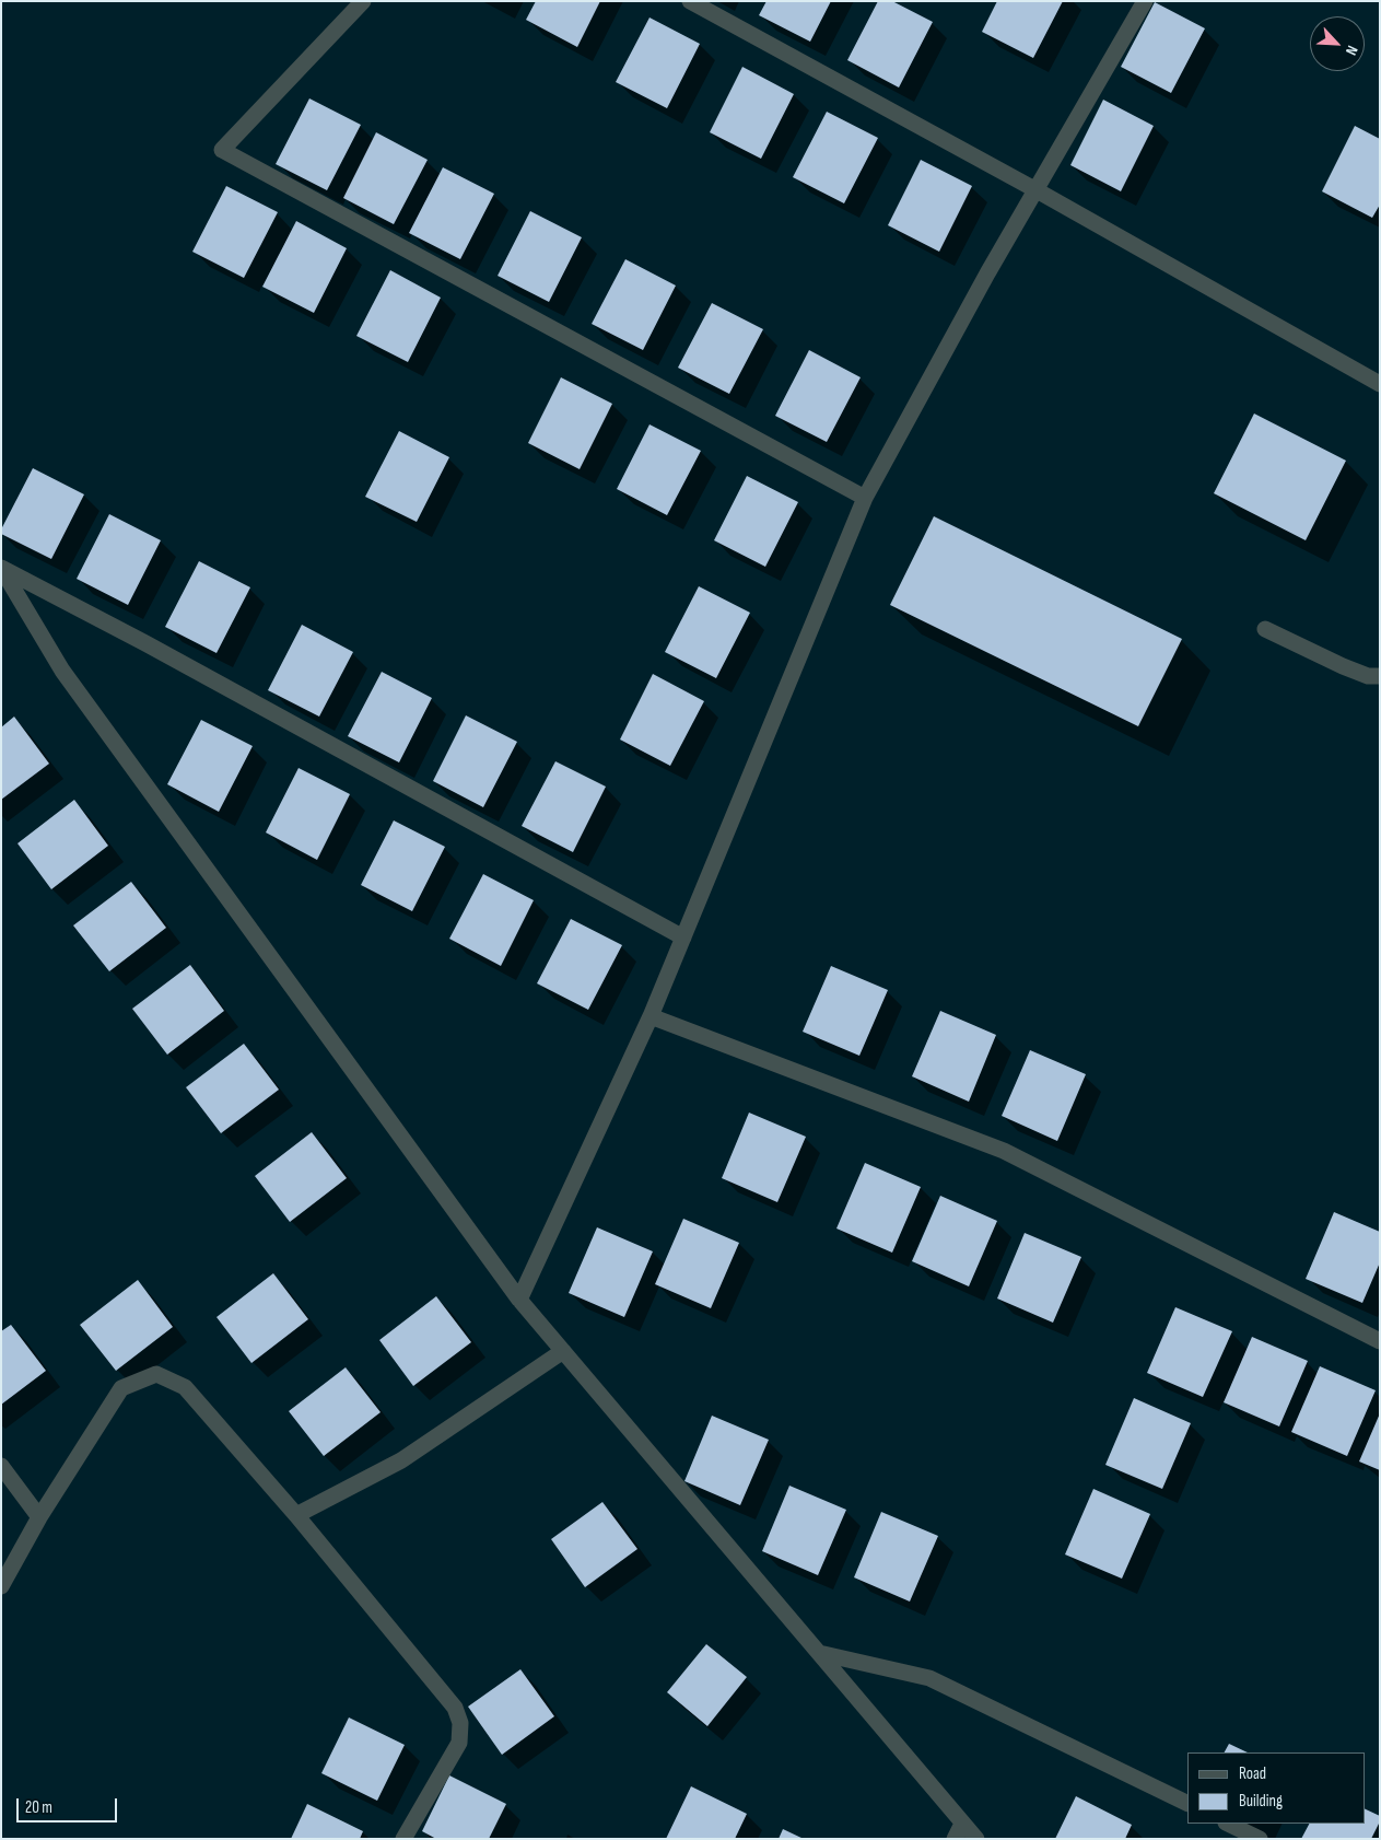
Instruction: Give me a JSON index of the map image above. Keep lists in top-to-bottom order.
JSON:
{
  "legend": ["Road", "Building"],
  "scale_bar": "20 m",
  "north": "bottom right"
}
